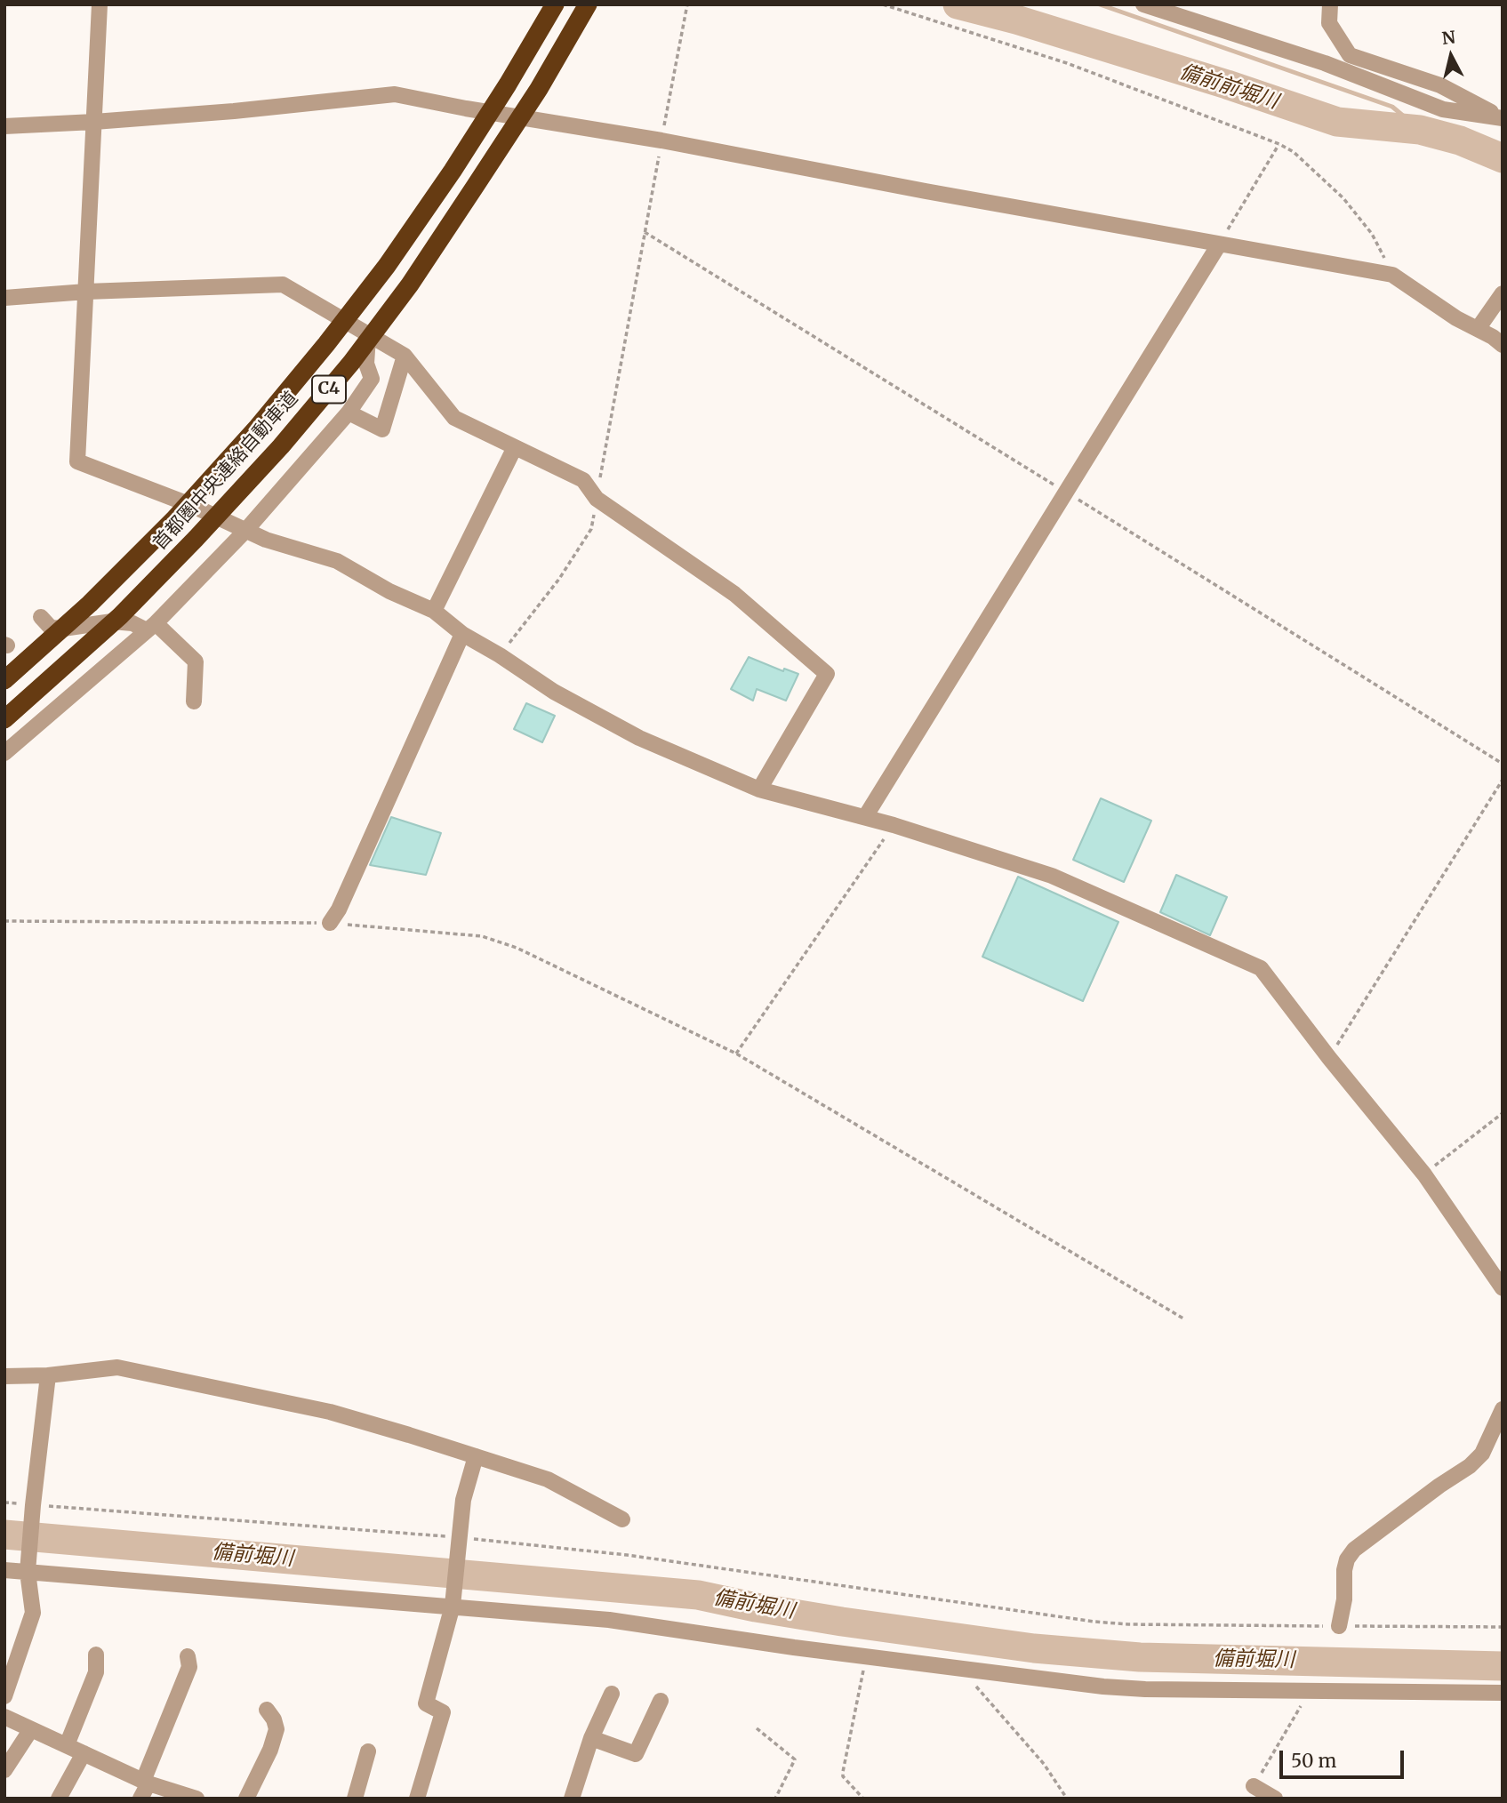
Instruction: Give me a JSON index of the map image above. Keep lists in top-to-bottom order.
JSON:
{
  "streets": {
    "highway": ["C4", "首都圏中央連絡自動車道"]
  },
  "water": ["備前前堀川", "備前堀川"],
  "scale_bar": "50 m",
  "north": "top"
}
